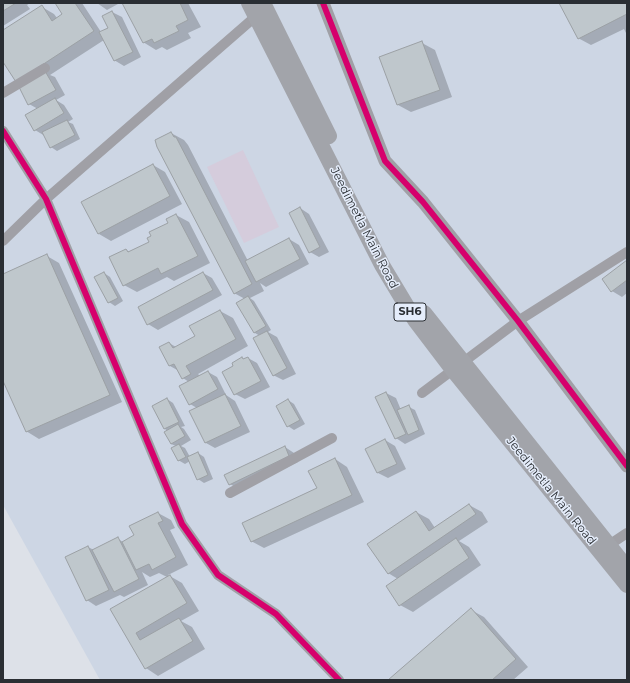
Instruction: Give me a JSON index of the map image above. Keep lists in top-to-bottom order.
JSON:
{
  "streets": {
    "main road": ["Jeedimetla Main Road", "SH6"]
  }
}
